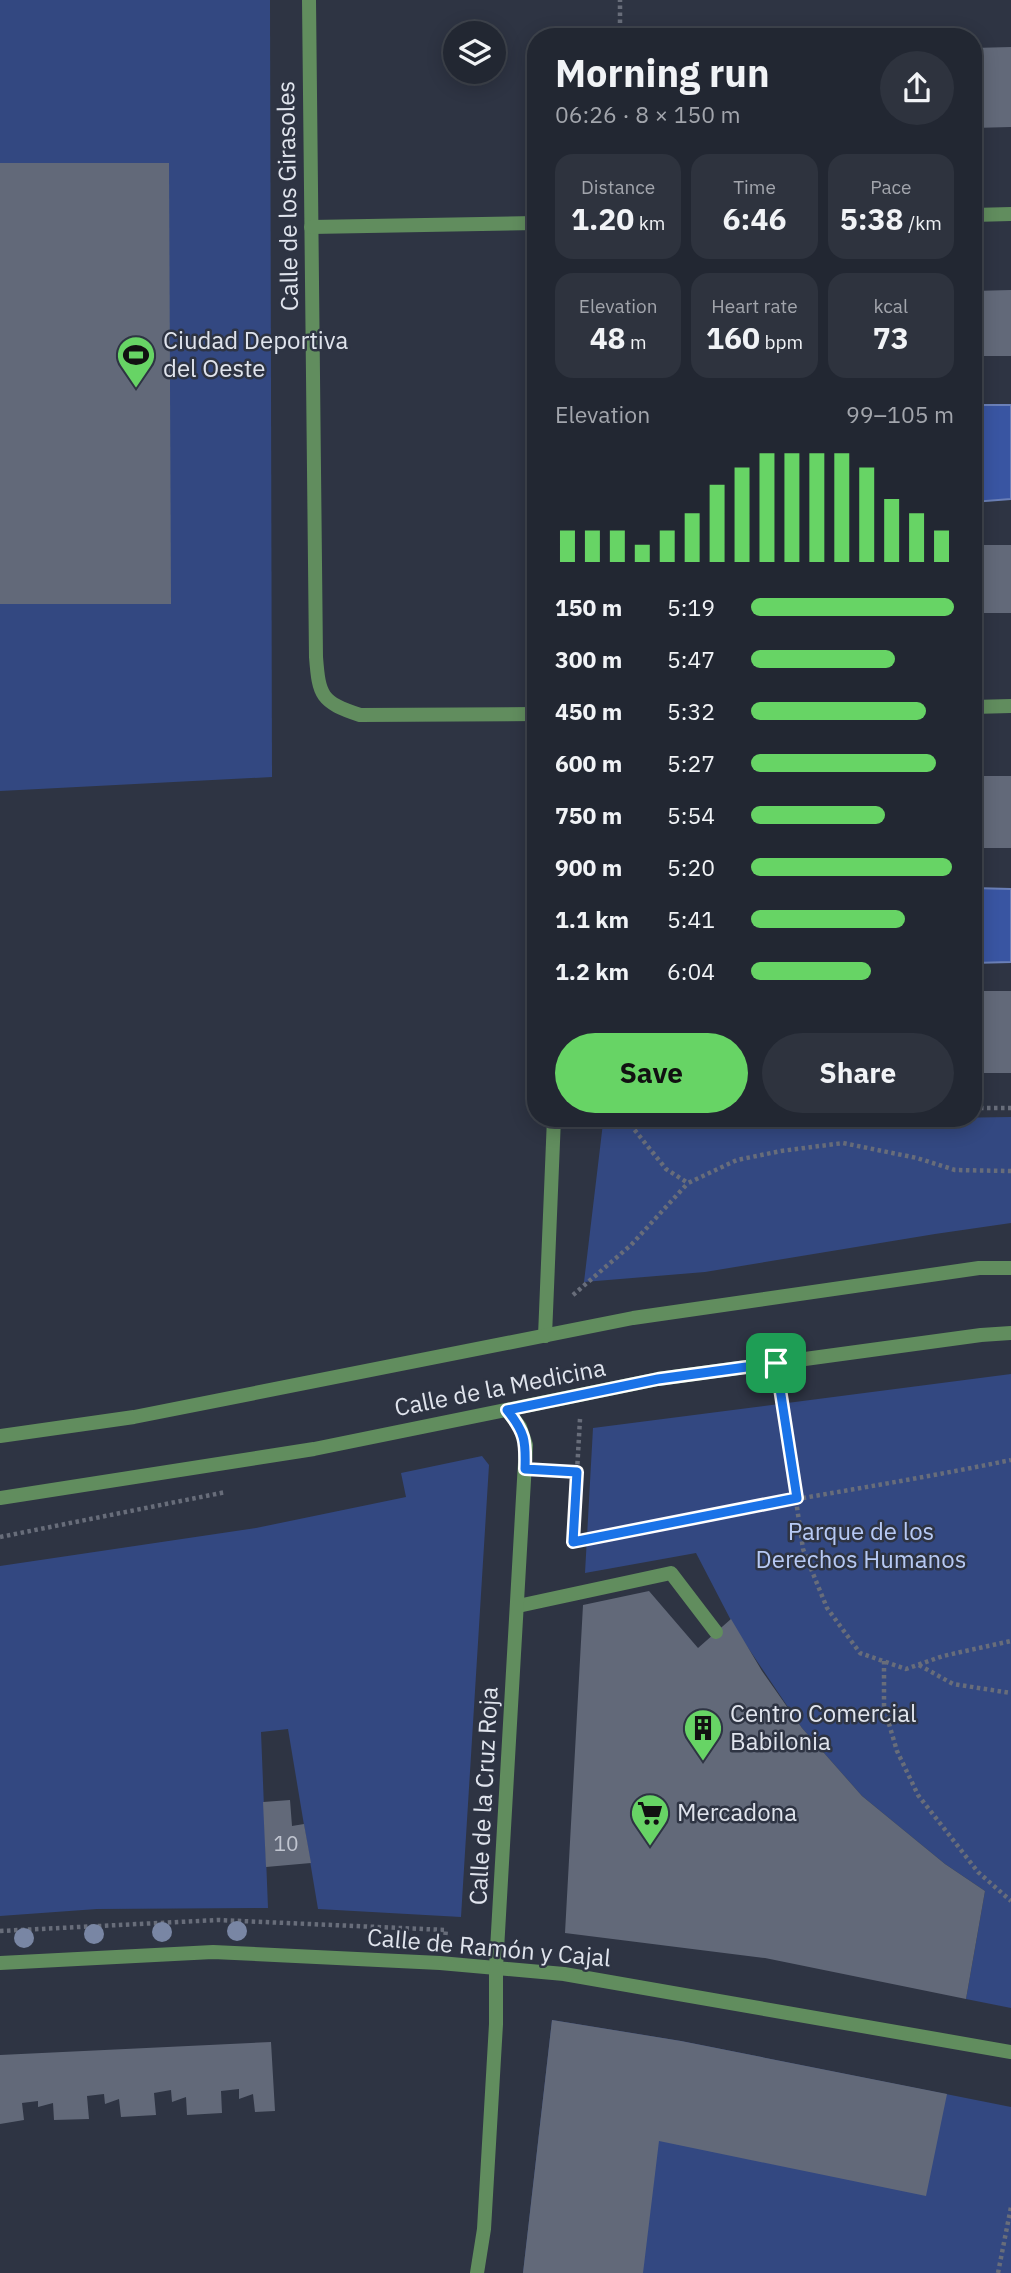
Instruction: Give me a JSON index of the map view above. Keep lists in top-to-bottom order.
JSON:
{
  "streets": {
    "street": [
      "Calle de los Girasoles",
      "Calle de la Medicina",
      "Calle de la Cruz Roja",
      "Calle de Ramón y Cajal"
    ]
  },
  "crossings": [
    ["Calle de la Medicina", "Calle de la Cruz Roja"],
    ["Calle de la Cruz Roja", "Calle de Ramón y Cajal"]
  ],
  "parks": ["Parque de los Derechos Humanos"],
  "places": {
    "sports": ["Ciudad Deportiva del Oeste"],
    "building": ["Centro Comercial Babilonia"],
    "supermarket": ["Mercadona"]
  },
  "house_numbers": ["10"],
  "page": {
    "heading": ["Morning run", "06:26 · 8 × 150 m"],
    "stats": [
      ["Distance", "1.20 km"],
      ["Time", "6:46"],
      ["Pace", "5:38 /km"],
      ["Elevation", "48 m"],
      ["Heart rate", "160 bpm"],
      ["kcal", "73"]
    ],
    "chart": ["Elevation", "99–105 m"],
    "list": [
      {
        "name": "150 m",
        "note": "5:19"
      },
      {
        "name": "300 m",
        "note": "5:47"
      },
      {
        "name": "450 m",
        "note": "5:32"
      },
      {
        "name": "600 m",
        "note": "5:27"
      },
      {
        "name": "750 m",
        "note": "5:54"
      },
      {
        "name": "900 m",
        "note": "5:20"
      },
      {
        "name": "1.1 km",
        "note": "5:41"
      },
      {
        "name": "1.2 km",
        "note": "6:04"
      }
    ],
    "buttons": ["Save", "Share"]
  }
}
